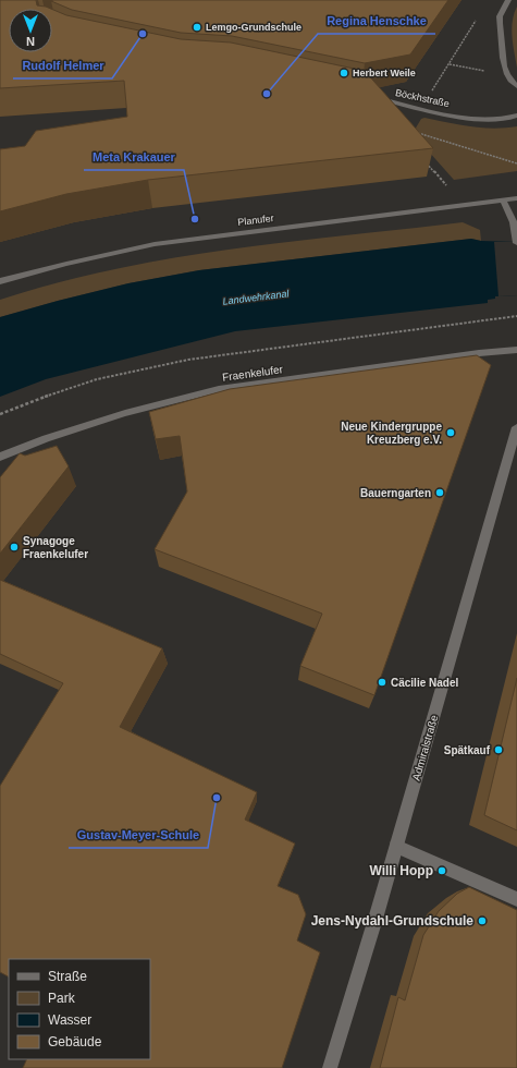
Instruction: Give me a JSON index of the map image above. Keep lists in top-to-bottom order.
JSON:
{
  "streets": {
    "street": [
      "Böckhstraße",
      "Planufer",
      "Fraenkelufer",
      "Admiralstraße"
    ]
  },
  "water": ["Landwehrkanal"],
  "places": [
    "Lemgo-Grundschule",
    "Rudolf Helmer",
    "Herbert Weile",
    "Regina Henschke",
    "Meta Krakauer",
    "Neue Kindergruppe Kreuzberg e.V.",
    "Bauerngarten",
    "Synagoge Fraenkelufer",
    "Cäcilie Nadel",
    "Spätkauf",
    "Gustav-Meyer-Schule",
    "Willi Hopp",
    "Jens-Nydahl-Grundschule"
  ],
  "legend": [
    "Straße",
    "Park",
    "Wasser",
    "Gebäude"
  ],
  "north": "bottom"
}
